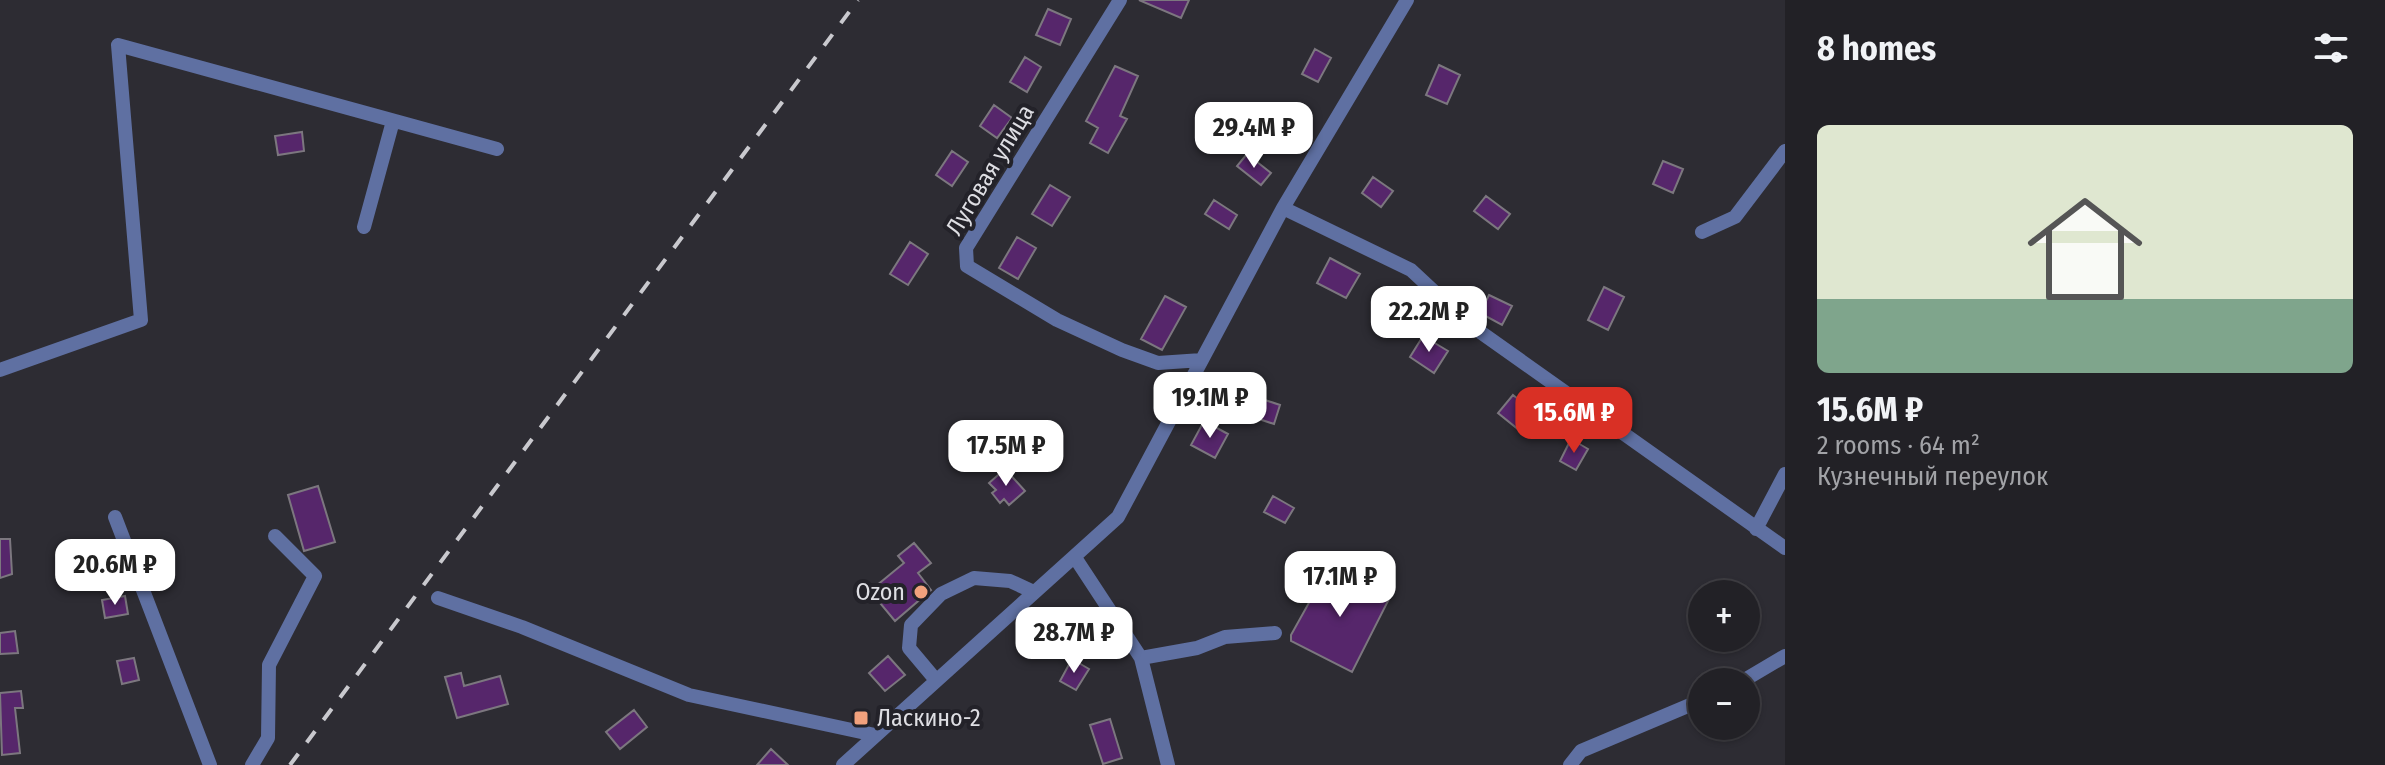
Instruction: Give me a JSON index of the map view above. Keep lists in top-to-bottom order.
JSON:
{
  "streets": {
    "street": ["Луговая улица"]
  },
  "places": {
    "other": ["Ozon"],
    "transit": ["Ласкино-2"]
  },
  "page": {
    "heading": "8 homes",
    "list": [
      {
        "name": "15.6M ₽",
        "note": "2 rooms · 64 m² · Кузнечный переулок"
      }
    ],
    "price": [
      "29.4M ₽",
      "22.2M ₽",
      "19.1M ₽",
      "15.6M ₽",
      "17.5M ₽",
      "20.6M ₽",
      "17.1M ₽",
      "28.7M ₽"
    ],
    "map_buttons": ["+", "−"]
  }
}
